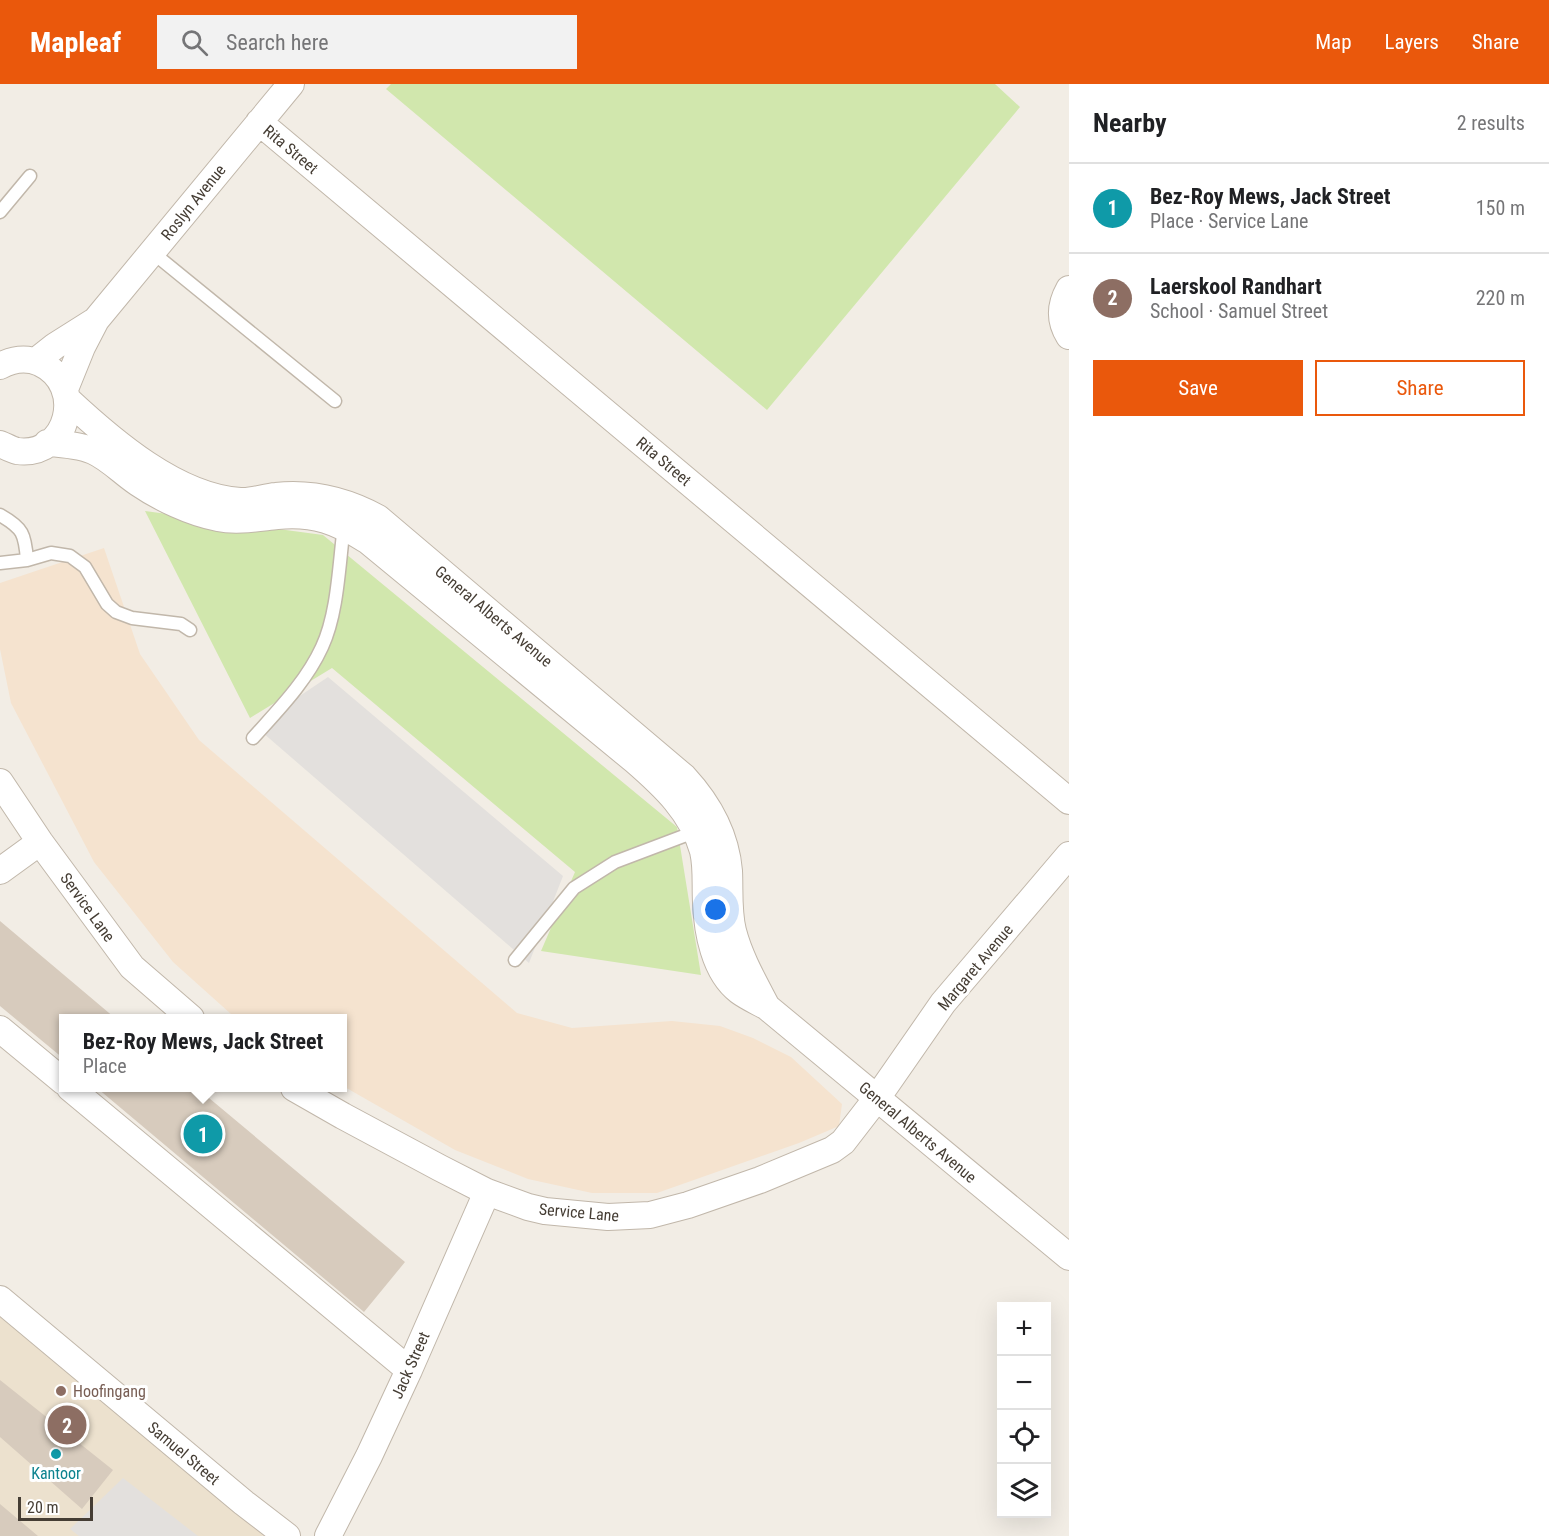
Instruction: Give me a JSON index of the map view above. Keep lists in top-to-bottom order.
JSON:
{
  "streets": {
    "street": [
      "Rita Street",
      "Roslyn Avenue",
      "General Alberts Avenue",
      "Service Lane",
      "Margaret Avenue",
      "Jack Street",
      "Samuel Street"
    ]
  },
  "crossings": [
    ["Rita Street", "Roslyn Avenue"],
    ["General Alberts Avenue", "Service Lane"],
    ["General Alberts Avenue", "Margaret Avenue"],
    ["Service Lane", "Margaret Avenue"],
    ["Service Lane", "Jack Street"]
  ],
  "places": ["Hoofingang", "Kantoor"],
  "scale_bar": "20 m",
  "page": {
    "header": "Mapleaf",
    "search": "Search here",
    "nav": ["Map", "Layers", "Share"],
    "heading": ["Nearby", "2 results"],
    "list": [
      {
        "mark": "1",
        "name": "Bez-Roy Mews, Jack Street",
        "note": "Place · Service Lane",
        "value": "150 m"
      },
      {
        "mark": "2",
        "name": "Laerskool Randhart",
        "note": "School · Samuel Street",
        "value": "220 m"
      }
    ],
    "buttons": ["Save", "Share"],
    "popup": ["Bez-Roy Mews, Jack Street", "Place"],
    "pins": ["1", "2"],
    "map_buttons": ["+", "−"],
    "scale": "20 m"
  }
}
